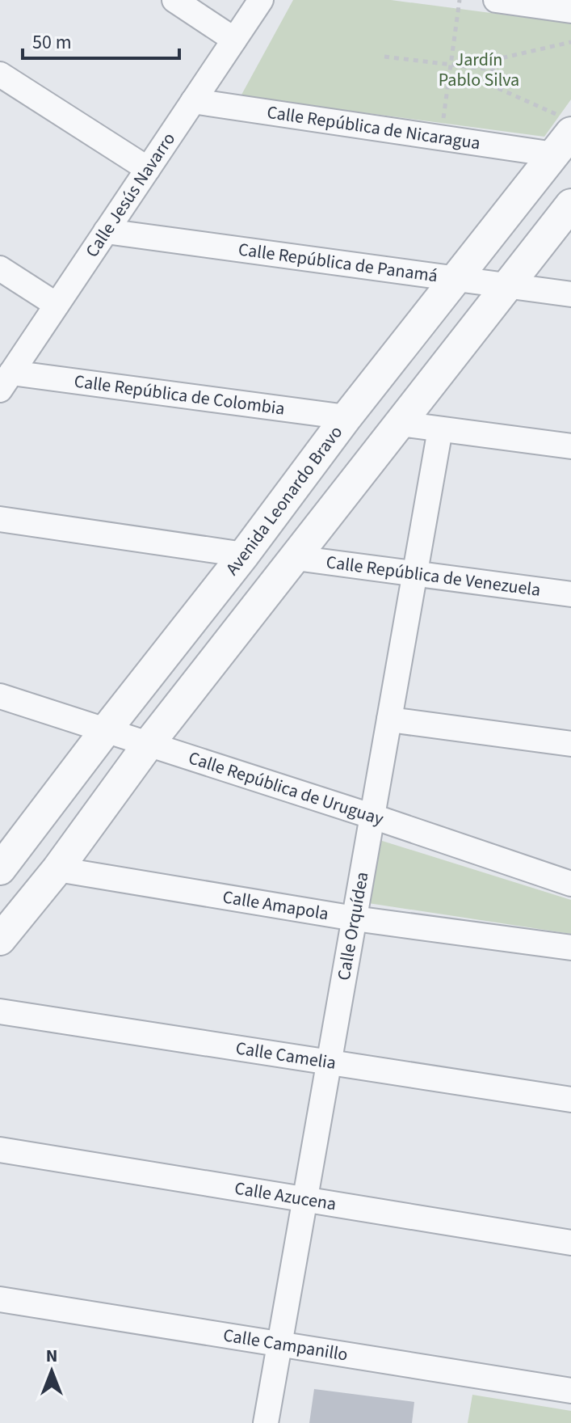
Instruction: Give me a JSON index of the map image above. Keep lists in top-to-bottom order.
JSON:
{
  "streets": {
    "street": [
      "Calle República de Nicaragua",
      "Calle Jesús Navarro",
      "Calle República de Panamá",
      "Calle República de Colombia",
      "Avenida Leonardo Bravo",
      "Calle República de Venezuela",
      "Calle República de Uruguay",
      "Calle Amapola",
      "Calle Orquídea",
      "Calle Camelia",
      "Calle Azucena",
      "Calle Campanillo"
    ]
  },
  "crossings": [
    ["Calle República de Nicaragua", "Calle Jesús Navarro"],
    ["Calle República de Nicaragua", "Avenida Leonardo Bravo"],
    ["Calle Jesús Navarro", "Calle República de Panamá"],
    ["Calle Jesús Navarro", "Calle República de Colombia"],
    ["Calle República de Panamá", "Avenida Leonardo Bravo"],
    ["Calle República de Colombia", "Avenida Leonardo Bravo"],
    ["Avenida Leonardo Bravo", "Calle República de Uruguay"],
    ["Calle República de Venezuela", "Calle Orquídea"],
    ["Calle República de Uruguay", "Calle Orquídea"],
    ["Calle Amapola", "Calle Orquídea"],
    ["Calle Orquídea", "Calle Camelia"],
    ["Calle Orquídea", "Calle Azucena"],
    ["Calle Orquídea", "Calle Campanillo"]
  ],
  "parks": ["Jardín Pablo Silva"],
  "scale_bar": "50 m",
  "north": "top"
}
